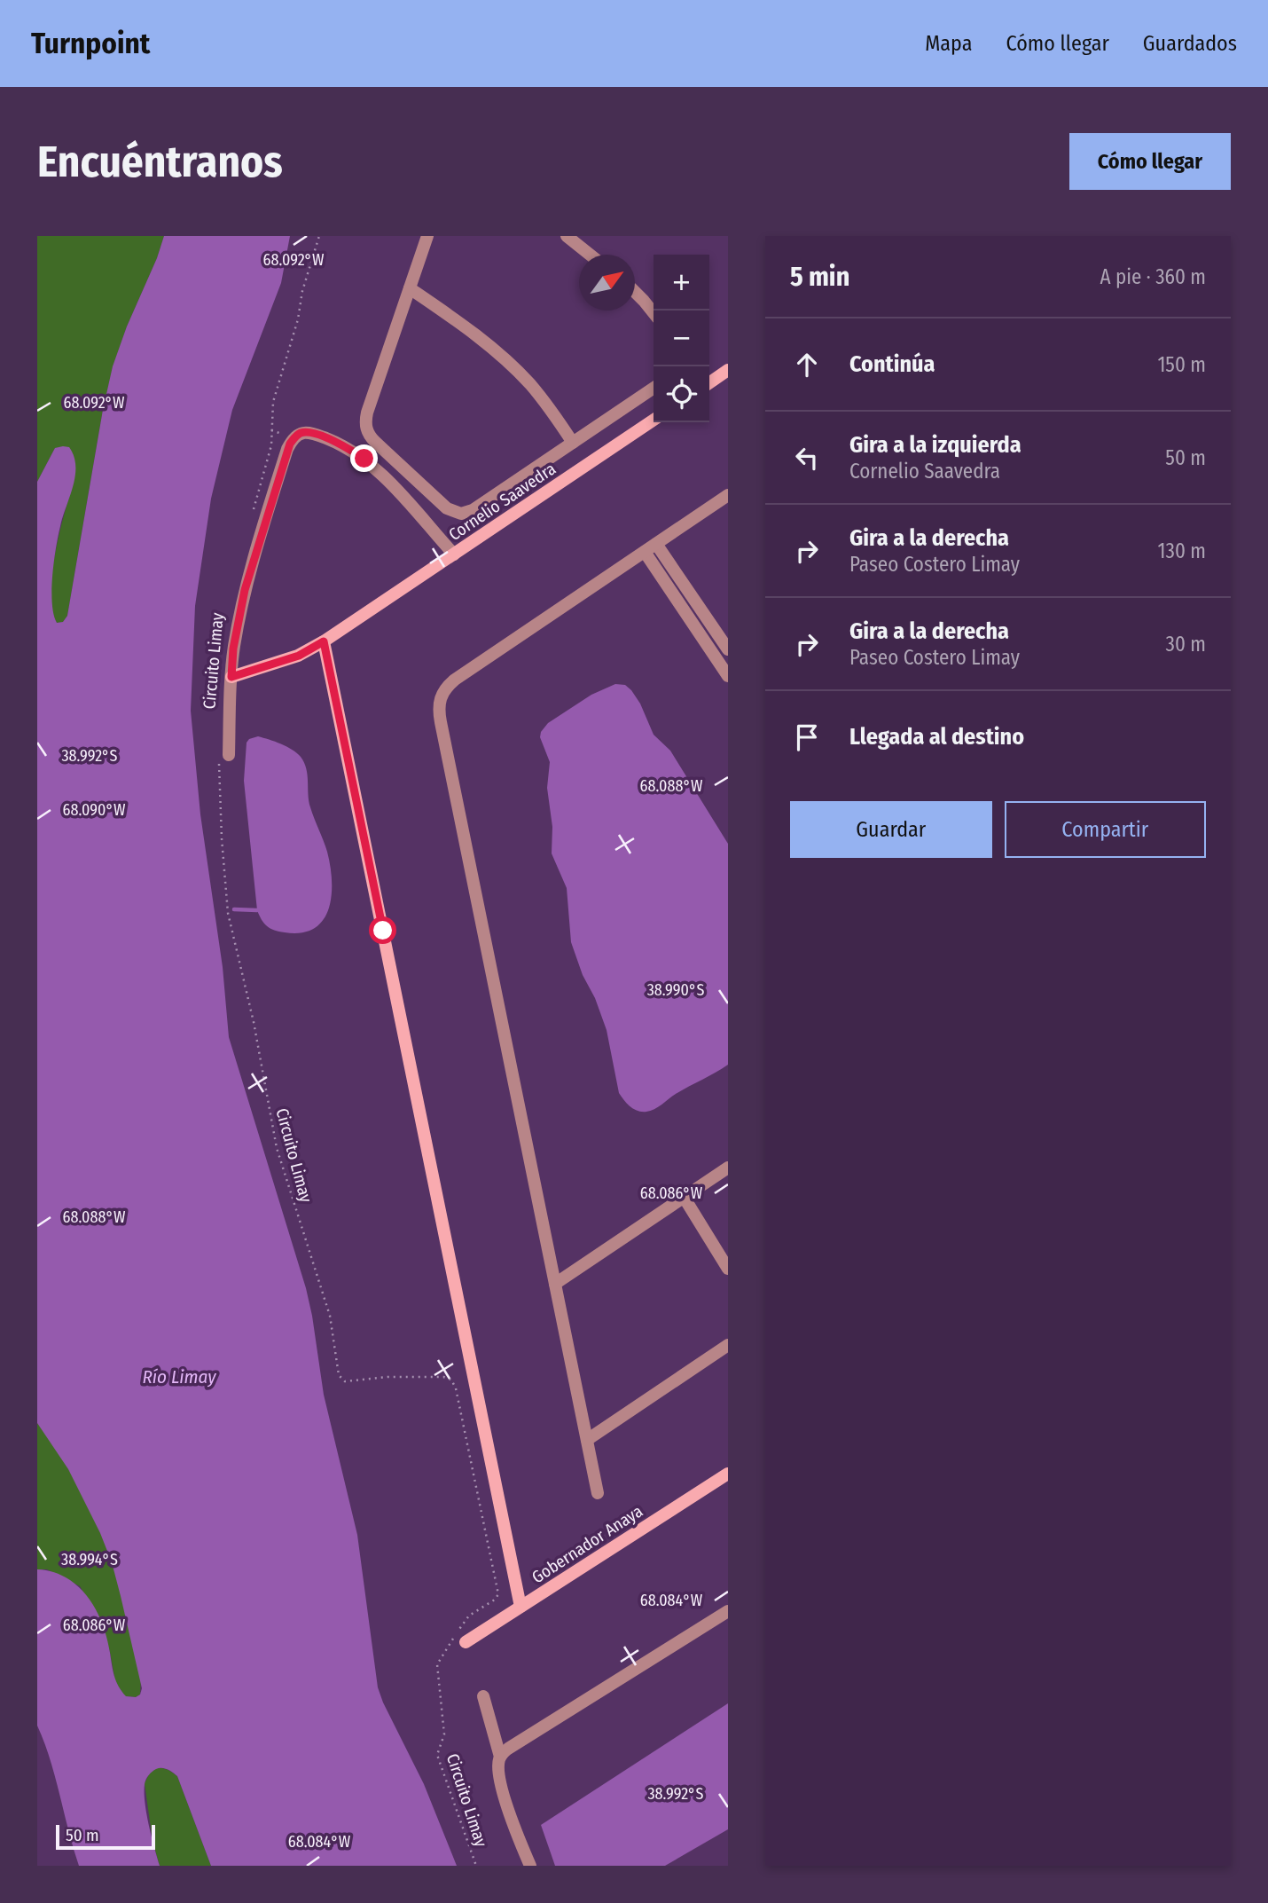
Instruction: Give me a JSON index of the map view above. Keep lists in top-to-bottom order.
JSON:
{
  "streets": {
    "street": ["Cornelio Saavedra", "Gobernador Anaya"],
    "path": ["Circuito Limay"]
  },
  "water": ["Río Limay"],
  "scale_bar": "50 m",
  "north": "top right",
  "page": {
    "header": "Turnpoint",
    "nav": ["Mapa", "Cómo llegar", "Guardados"],
    "buttons": [
      "Cómo llegar",
      ["Guardar", "Compartir"]
    ],
    "title": "Encuéntranos",
    "heading": ["5 min", "A pie · 360 m"],
    "map_buttons": ["+", "−"],
    "list": [
      ["Continúa", "150 m"],
      ["Gira a la izquierda", "Cornelio Saavedra", "50 m"],
      ["Gira a la derecha", "Paseo Costero Limay", "130 m"],
      ["Gira a la derecha", "Paseo Costero Limay", "30 m"],
      "Llegada al destino"
    ],
    "scale": "50 m"
  },
  "coordinates": [
    "68.092°W",
    "38.992°S",
    "68.088°W",
    "68.090°W",
    "38.990°S",
    "68.086°W",
    "38.994°S",
    "68.084°W"
  ]
}
